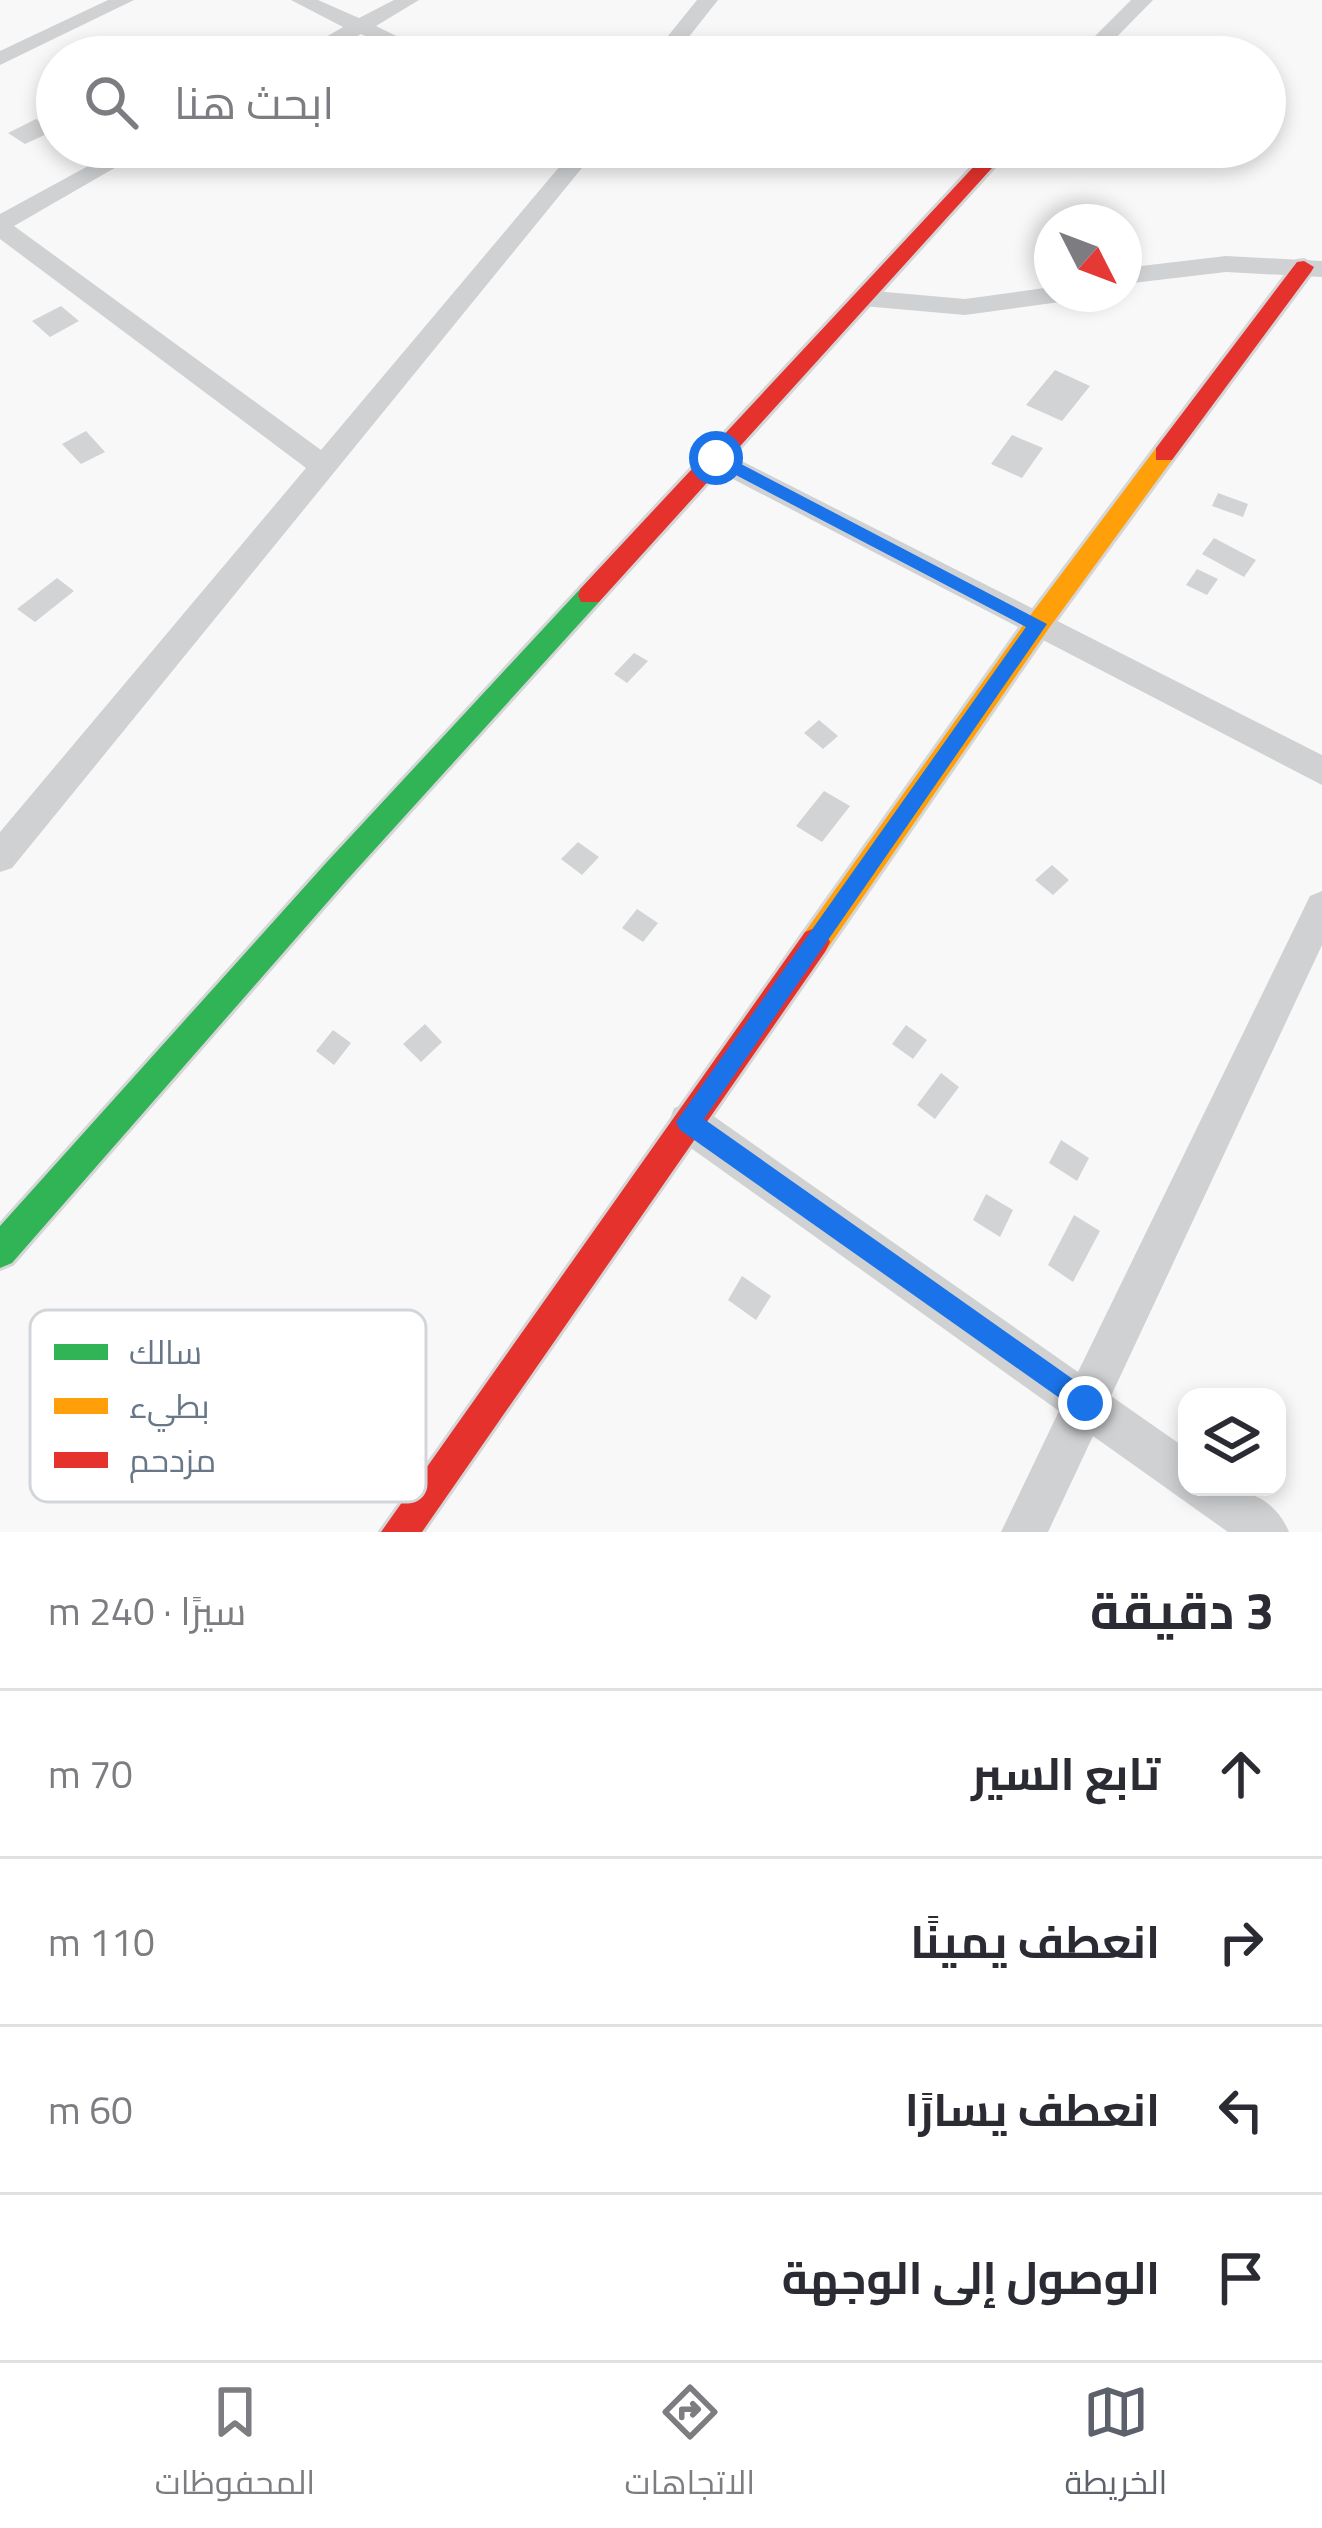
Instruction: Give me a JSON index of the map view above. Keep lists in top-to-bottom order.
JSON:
{
  "legend": ["سالك", "بطيء", "مزدحم"],
  "north": "bottom right",
  "page": {
    "search": "ابحث هنا",
    "heading": ["3 دقيقة", "سيرًا · 240 m"],
    "list": [
      ["تابع السير", "70 m"],
      ["انعطف يمينًا", "110 m"],
      ["انعطف يسارًا", "60 m"],
      "الوصول إلى الوجهة"
    ],
    "nav": ["الخريطة", "الاتجاهات", "المحفوظات"]
  }
}
